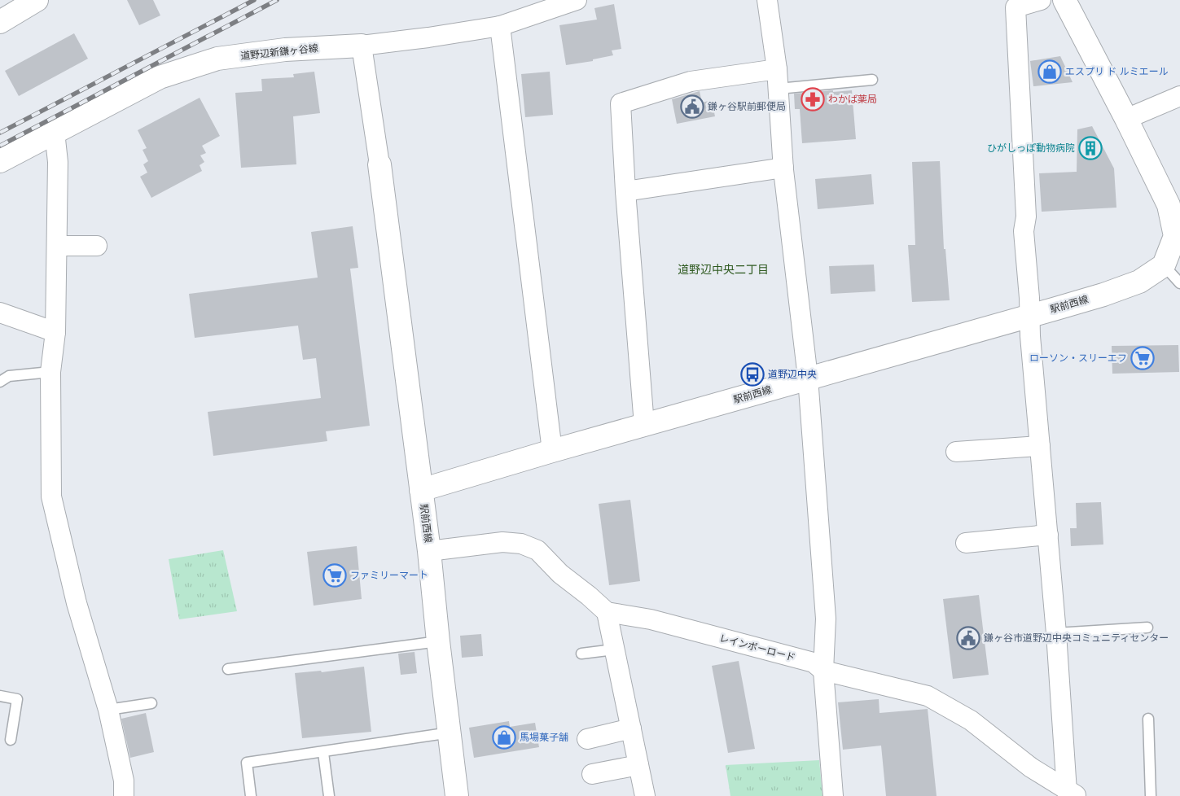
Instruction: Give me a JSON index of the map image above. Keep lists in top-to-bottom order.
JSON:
{
  "streets": {
    "street": ["道野辺新鎌ヶ谷線", "駅前西線", "レインボーロード"]
  },
  "districts": ["道野辺中央二丁目"],
  "places": {
    "shop": ["エスプリ ド ルミエール", "馬場菓子舗"],
    "pharmacy": ["わかば薬局"],
    "public building": ["鎌ヶ谷駅前郵便局", "鎌ヶ谷市道野辺中央コミュニティセンター"],
    "building": ["ひがしっぽ動物病院"],
    "supermarket": ["ローソン・スリーエフ", "ファミリーマート"],
    "bus stop": ["道野辺中央"]
  }
}
